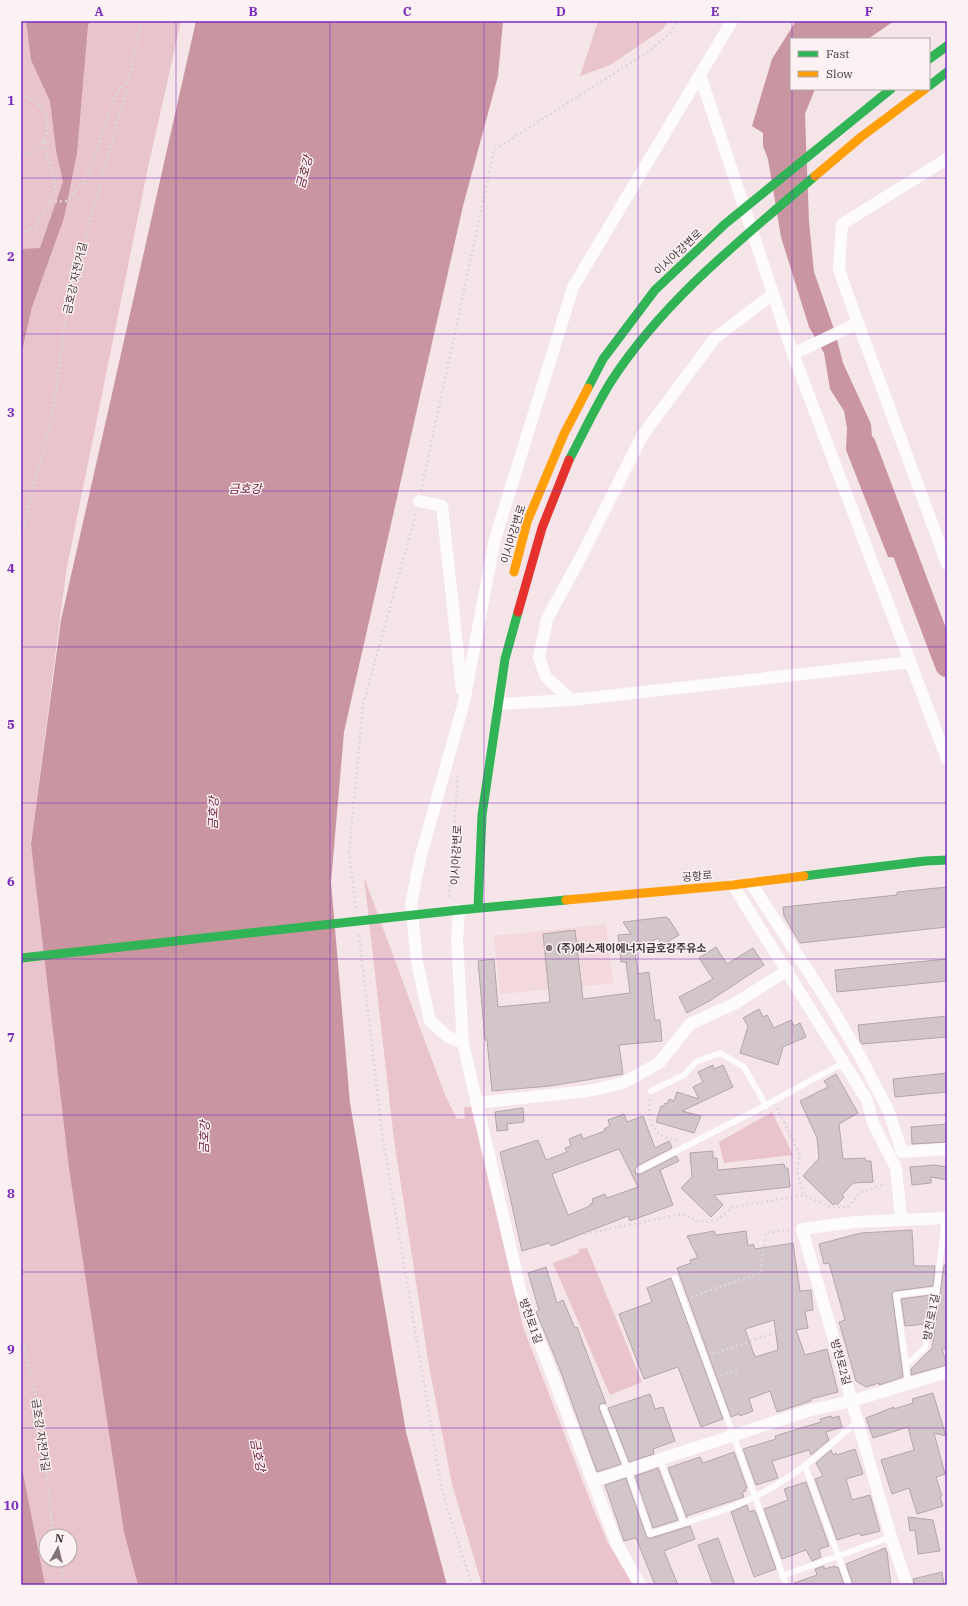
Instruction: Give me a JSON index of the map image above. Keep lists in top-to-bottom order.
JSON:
{
  "streets": {
    "main road": ["이시아강변로", "공항로"],
    "street": ["방천로1길", "방천로2길"],
    "path": ["금호강 자전거길"]
  },
  "crossings": [
    ["공항로", "방천로1길"],
    ["방천로1길", "방천로2길"]
  ],
  "water": ["금호강"],
  "places": ["(주)에스제이에너지금호강주유소"],
  "legend": ["Fast", "Slow"],
  "north": "top",
  "grid": {
    "columns": [
      "A",
      "B",
      "C",
      "D",
      "E",
      "F"
    ],
    "rows": [
      "1",
      "2",
      "3",
      "4",
      "5",
      "6",
      "7",
      "8",
      "9",
      "10"
    ]
  }
}
